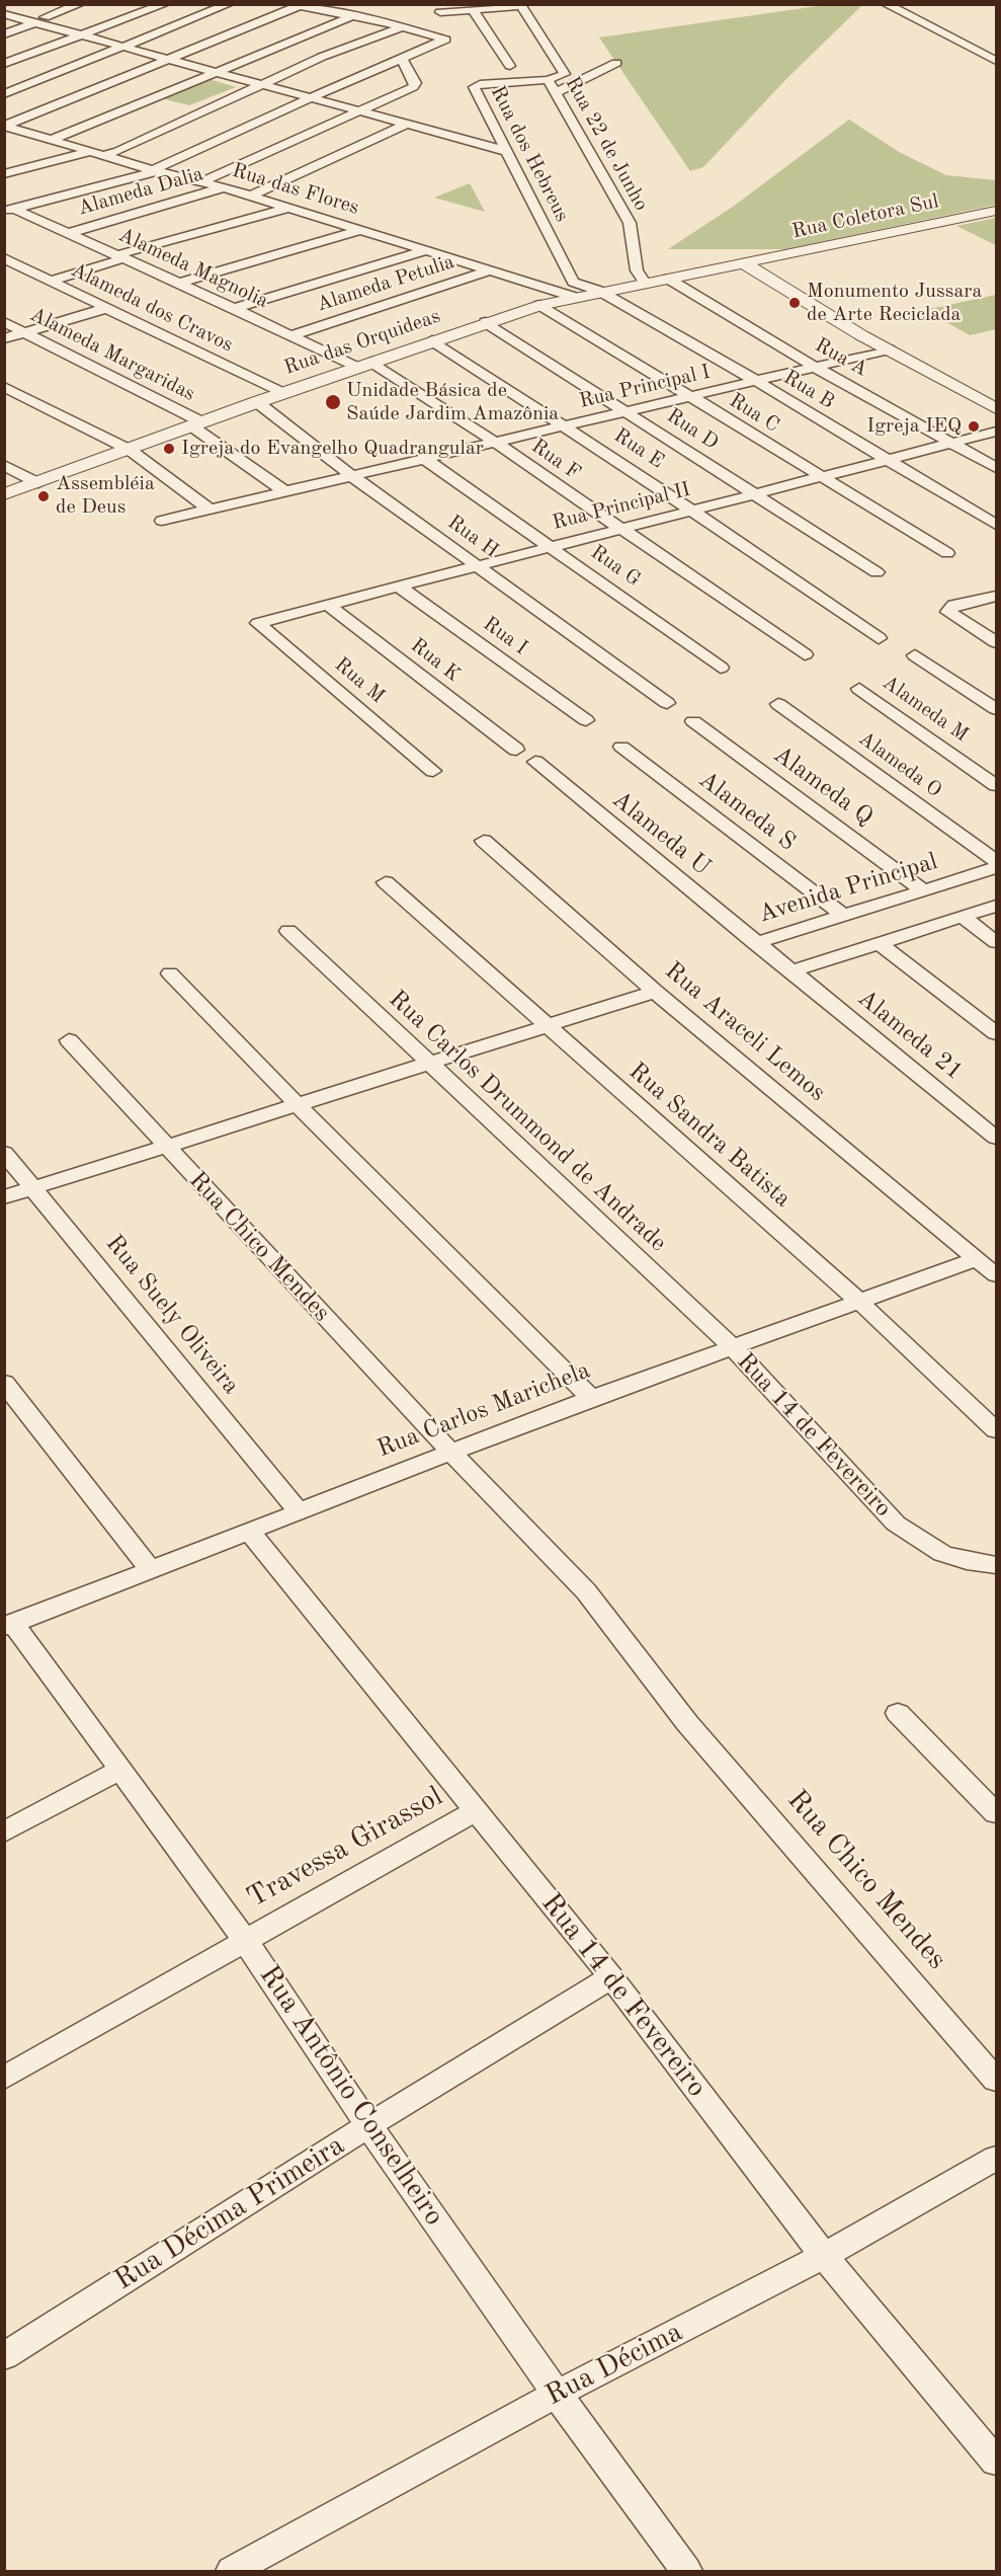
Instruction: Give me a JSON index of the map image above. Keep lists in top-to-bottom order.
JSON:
{
  "streets": {
    "street": [
      "Rua 22 de Junho",
      "Rua dos Hebreus",
      "Rua das Flores",
      "Alameda Dalia",
      "Rua Coletora Sul",
      "Alameda Magnolia",
      "Alameda Petulia",
      "Alameda dos Cravos",
      "Rua das Orquideas",
      "Alameda Margaridas",
      "Rua A",
      "Rua Principal I",
      "Rua B",
      "Rua C",
      "Rua D",
      "Rua E",
      "Rua F",
      "Rua Principal II",
      "Rua H",
      "Rua G",
      "Rua I",
      "Rua K",
      "Rua M",
      "Alameda M",
      "Alameda O",
      "Alameda Q",
      "Alameda S",
      "Alameda U",
      "Avenida Principal",
      "Rua Araceli Lemos",
      "Alameda 21",
      "Rua Carlos Drummond de Andrade",
      "Rua Sandra Batista",
      "Rua Chico Mendes",
      "Rua Suely Oliveira",
      "Rua Carlos Marichela",
      "Rua 14 de Fevereiro",
      "Travessa Girassol",
      "Rua Antônio Conselheiro",
      "Rua Décima Primeira",
      "Rua Décima"
    ]
  },
  "crossings": [
    ["Rua 22 de Junho", "Rua dos Hebreus"],
    ["Rua 22 de Junho", "Rua das Orquideas"],
    ["Rua dos Hebreus", "Rua das Orquideas"],
    ["Rua dos Hebreus", "Rua B"],
    ["Rua das Flores", "Alameda Dalia"],
    ["Rua das Flores", "Alameda Petulia"],
    ["Rua das Flores", "Rua das Orquideas"],
    ["Alameda Dalia", "Alameda Magnolia"],
    ["Rua Coletora Sul", "Rua das Orquideas"],
    ["Alameda Magnolia", "Alameda Petulia"],
    ["Alameda Magnolia", "Rua das Orquideas"],
    ["Alameda dos Cravos", "Rua das Orquideas"],
    ["Rua das Orquideas", "Alameda Margaridas"],
    ["Rua das Orquideas", "Rua A"],
    ["Rua das Orquideas", "Rua B"],
    ["Rua das Orquideas", "Rua C"],
    ["Rua das Orquideas", "Rua D"],
    ["Rua das Orquideas", "Rua E"],
    ["Rua das Orquideas", "Rua F"],
    ["Rua das Orquideas", "Rua H"],
    ["Alameda Margaridas", "Rua Principal I"],
    ["Rua A", "Rua Principal I"],
    ["Rua A", "Rua Principal II"],
    ["Rua Principal I", "Rua B"],
    ["Rua Principal I", "Rua C"],
    ["Rua Principal I", "Rua D"],
    ["Rua Principal I", "Rua E"],
    ["Rua Principal I", "Rua F"],
    ["Rua Principal I", "Rua H"],
    ["Rua Principal I", "Rua G"],
    ["Rua B", "Rua Principal II"],
    ["Rua C", "Rua Principal II"],
    ["Rua D", "Rua Principal II"],
    ["Rua E", "Rua Principal II"],
    ["Rua F", "Rua Principal II"],
    ["Rua Principal II", "Rua H"],
    ["Rua Principal II", "Rua G"],
    ["Rua Principal II", "Rua I"],
    ["Rua Principal II", "Rua K"],
    ["Rua Principal II", "Rua M"],
    ["Alameda Q", "Avenida Principal"],
    ["Alameda S", "Avenida Principal"],
    ["Alameda U", "Avenida Principal"],
    ["Avenida Principal", "Alameda 21"],
    ["Rua Araceli Lemos", "Rua Carlos Marichela"],
    ["Rua Carlos Drummond de Andrade", "Rua Carlos Marichela"],
    ["Rua Carlos Drummond de Andrade", "Rua 14 de Fevereiro"],
    ["Rua Sandra Batista", "Rua Carlos Marichela"],
    ["Rua Chico Mendes", "Rua Carlos Marichela"],
    ["Rua Suely Oliveira", "Rua Carlos Marichela"],
    ["Rua Carlos Marichela", "Rua 14 de Fevereiro"],
    ["Rua Carlos Marichela", "Rua Antônio Conselheiro"],
    ["Rua 14 de Fevereiro", "Travessa Girassol"],
    ["Rua 14 de Fevereiro", "Rua Décima Primeira"],
    ["Rua 14 de Fevereiro", "Rua Décima"],
    ["Travessa Girassol", "Rua Antônio Conselheiro"],
    ["Rua Antônio Conselheiro", "Rua Décima Primeira"],
    ["Rua Antônio Conselheiro", "Rua Décima"]
  ],
  "places": [
    "Monumento Jussara de Arte Reciclada",
    "Unidade Básica de Saúde Jardim Amazônia",
    "Igreja IEQ",
    "Igreja do Evangelho Quadrangular",
    "Assembléia de Deus"
  ]
}
